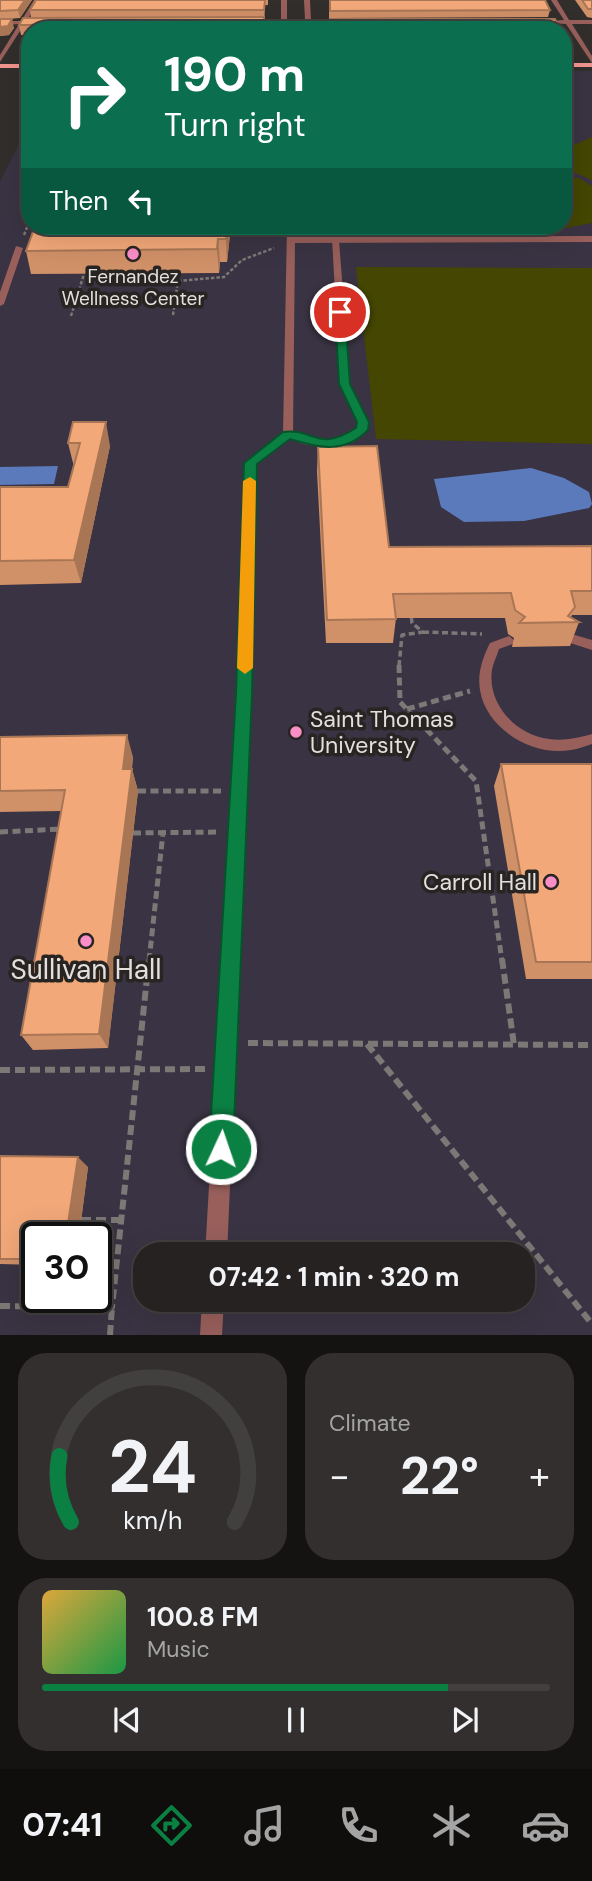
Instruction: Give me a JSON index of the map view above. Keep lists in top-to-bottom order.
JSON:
{
  "places": [
    "Fernandez Wellness Center",
    "Saint Thomas University",
    "Carroll Hall",
    "Sullivan Hall"
  ],
  "page": {
    "turn": ["190 m", "Turn right"],
    "then": "Then",
    "limit": "30",
    "trip": "07:42 · 1 min · 320 m",
    "tile": "Climate",
    "heat": ["−", "22°", "+"],
    "song": ["100.8 FM", "Music"],
    "tabs": "07:41",
    "gauge": ["24", "km/h"]
  }
}
